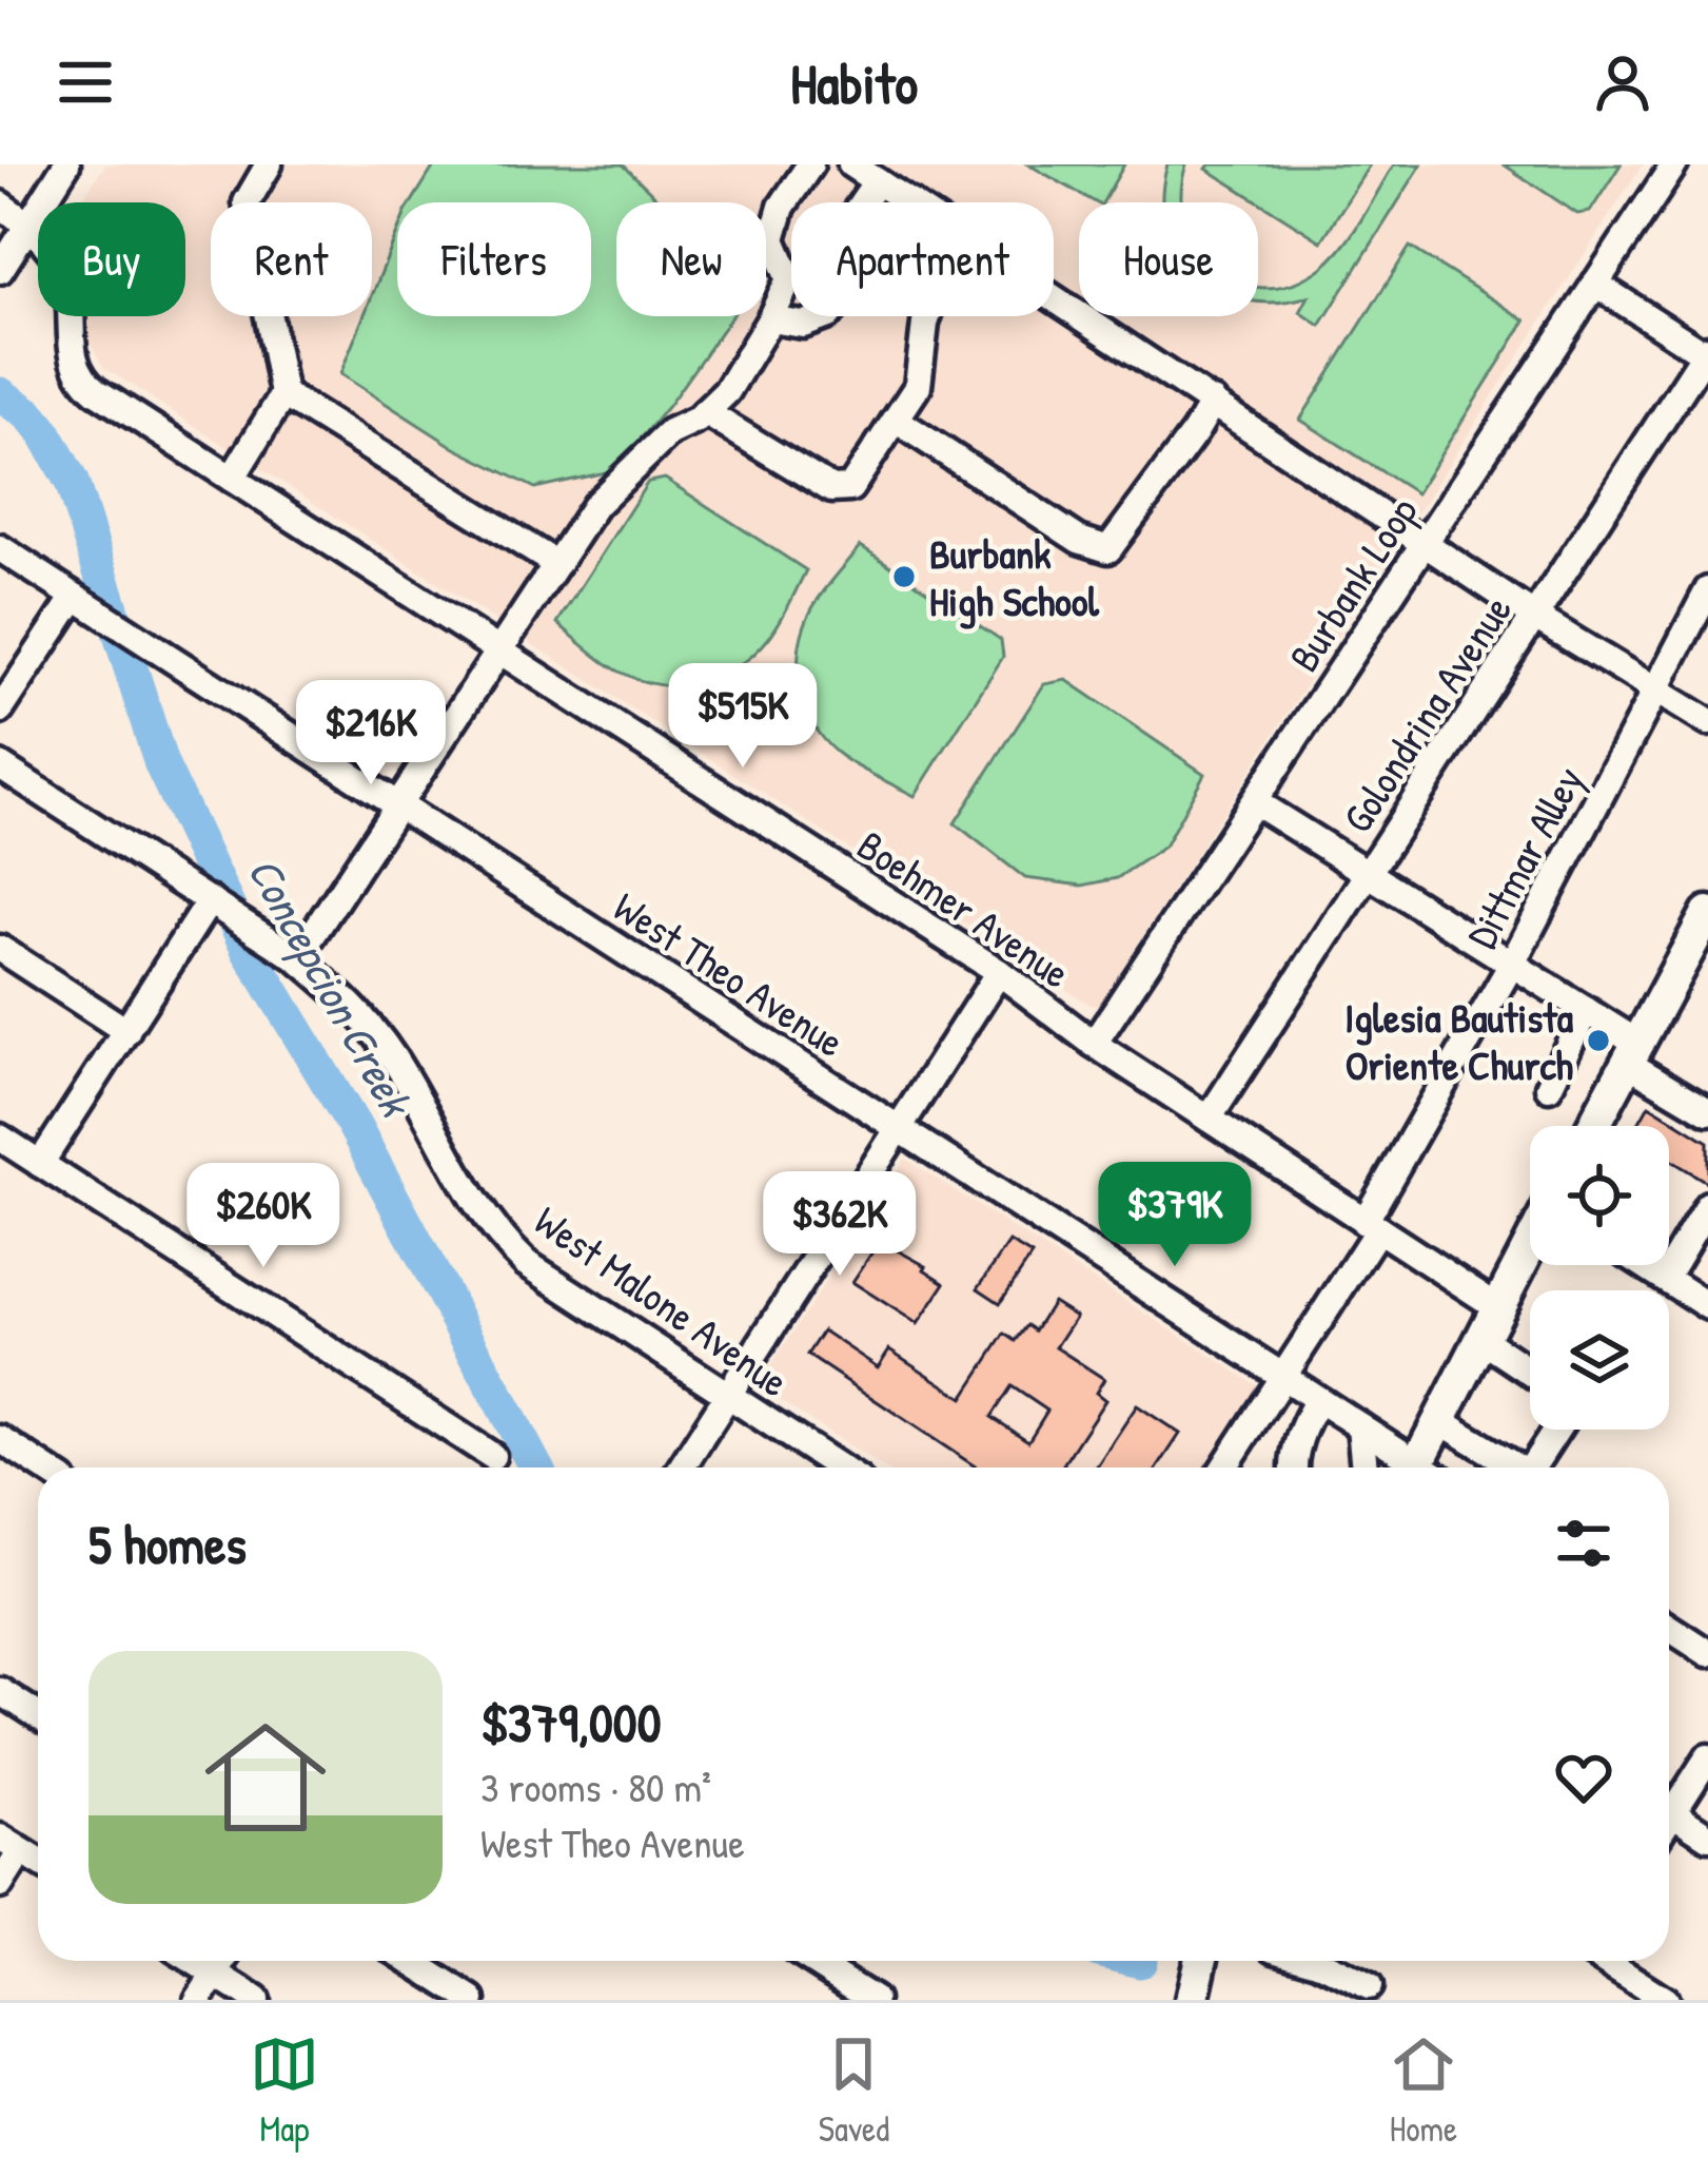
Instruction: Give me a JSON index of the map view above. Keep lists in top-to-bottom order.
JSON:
{
  "streets": {
    "street": [
      "Burbank Loop",
      "Golondrina Avenue",
      "Dittmar Alley",
      "Boehmer Avenue",
      "West Theo Avenue",
      "West Malone Avenue"
    ]
  },
  "crossings": [
    ["Burbank Loop", "Boehmer Avenue"],
    ["Golondrina Avenue", "Boehmer Avenue"],
    ["Dittmar Alley", "Boehmer Avenue"],
    ["Dittmar Alley", "West Theo Avenue"]
  ],
  "water": ["Concepcion Creek"],
  "places": ["Burbank High School", "Iglesia Bautista Oriente Church"],
  "page": {
    "header": "Habito",
    "chip": [
      "Buy",
      "Rent",
      "Filters",
      "New",
      "Apartment",
      "House"
    ],
    "price": [
      "$515K",
      "$216K",
      "$379K",
      "$260K",
      "$362K"
    ],
    "heading": "5 homes",
    "list": [
      {
        "name": "$379,000",
        "note": "3 rooms · 80 m² · West Theo Avenue"
      }
    ],
    "tabs": ["Map", "Saved", "Home"]
  }
}
